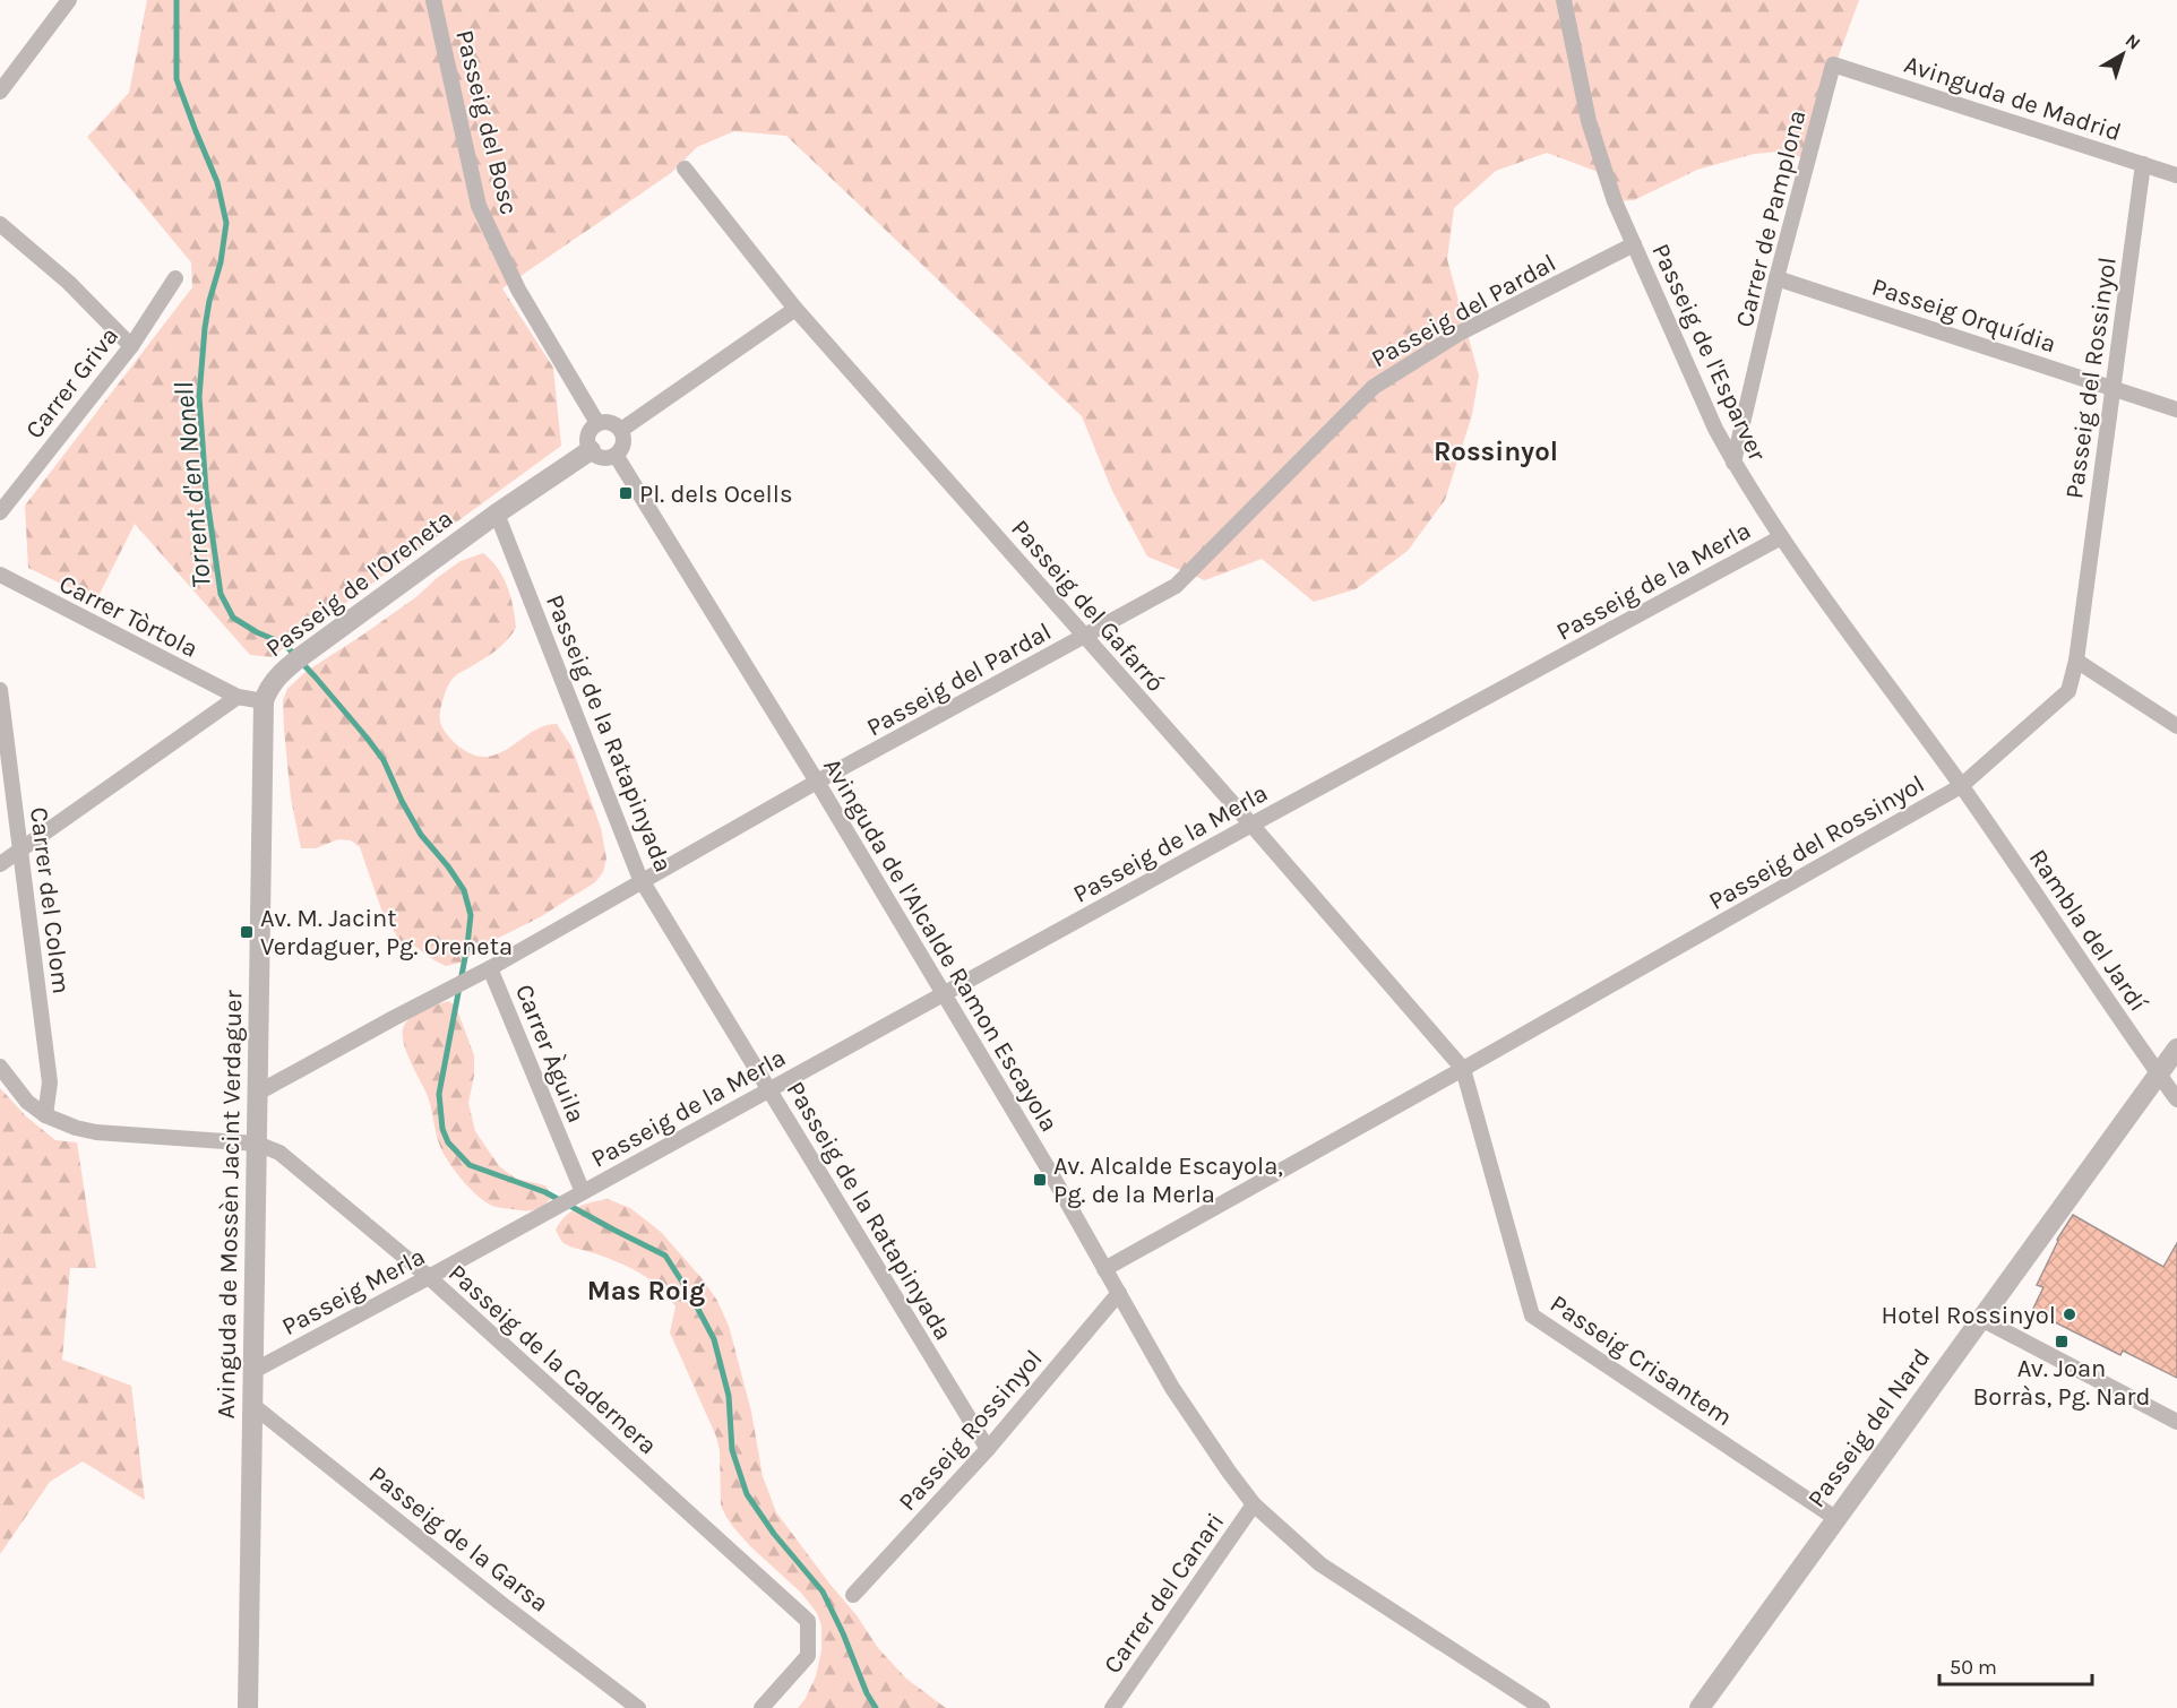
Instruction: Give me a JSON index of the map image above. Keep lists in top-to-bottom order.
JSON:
{
  "streets": {
    "street": [
      "Avinguda de Madrid",
      "Passeig del Bosc",
      "Carrer de Pamplona",
      "Passeig del Pardal",
      "Passeig Orquídia",
      "Passeig de l'Esparver",
      "Passeig del Rossinyol",
      "Carrer Griva",
      "Passeig de la Merla",
      "Passeig de l'Oreneta",
      "Passeig del Gafarró",
      "Carrer Tòrtola",
      "Passeig de la Ratapinyada",
      "Carrer del Colom",
      "Rambla del Jardí",
      "Avinguda de l'Alcalde Ramon Escayola",
      "Carrer Àguila",
      "Avinguda de Mossèn Jacint Verdaguer",
      "Passeig Merla",
      "Passeig de la Cadernera",
      "Passeig Crisantem",
      "Passeig del Nard",
      "Passeig Rossinyol",
      "Passeig de la Garsa",
      "Carrer del Canari"
    ]
  },
  "crossings": [
    ["Avinguda de Madrid", "Carrer de Pamplona"],
    ["Avinguda de Madrid", "Passeig del Rossinyol"],
    ["Passeig del Bosc", "Passeig de l'Oreneta"],
    ["Passeig del Bosc", "Avinguda de l'Alcalde Ramon Escayola"],
    ["Carrer de Pamplona", "Passeig Orquídia"],
    ["Carrer de Pamplona", "Passeig de l'Esparver"],
    ["Passeig del Pardal", "Passeig de l'Esparver"],
    ["Passeig del Pardal", "Passeig del Gafarró"],
    ["Passeig del Pardal", "Passeig de la Ratapinyada"],
    ["Passeig del Pardal", "Avinguda de l'Alcalde Ramon Escayola"],
    ["Passeig del Pardal", "Carrer Àguila"],
    ["Passeig del Pardal", "Avinguda de Mossèn Jacint Verdaguer"],
    ["Passeig Orquídia", "Passeig del Rossinyol"],
    ["Passeig de l'Esparver", "Passeig del Rossinyol"],
    ["Passeig de l'Esparver", "Passeig de la Merla"],
    ["Passeig de l'Esparver", "Rambla del Jardí"],
    ["Passeig del Rossinyol", "Passeig del Gafarró"],
    ["Passeig del Rossinyol", "Rambla del Jardí"],
    ["Passeig del Rossinyol", "Avinguda de l'Alcalde Ramon Escayola"],
    ["Passeig del Rossinyol", "Passeig Crisantem"],
    ["Passeig de la Merla", "Passeig del Gafarró"],
    ["Passeig de la Merla", "Passeig de la Ratapinyada"],
    ["Passeig de la Merla", "Avinguda de l'Alcalde Ramon Escayola"],
    ["Passeig de la Merla", "Carrer Àguila"],
    ["Passeig de la Merla", "Passeig Merla"],
    ["Passeig de l'Oreneta", "Passeig de la Ratapinyada"],
    ["Passeig de l'Oreneta", "Avinguda de l'Alcalde Ramon Escayola"],
    ["Passeig de l'Oreneta", "Avinguda de Mossèn Jacint Verdaguer"],
    ["Passeig del Gafarró", "Passeig Crisantem"],
    ["Passeig de la Ratapinyada", "Passeig Rossinyol"],
    ["Rambla del Jardí", "Passeig del Nard"],
    ["Avinguda de l'Alcalde Ramon Escayola", "Passeig Rossinyol"],
    ["Avinguda de l'Alcalde Ramon Escayola", "Carrer del Canari"],
    ["Carrer Àguila", "Passeig Merla"],
    ["Avinguda de Mossèn Jacint Verdaguer", "Passeig Merla"],
    ["Avinguda de Mossèn Jacint Verdaguer", "Passeig de la Cadernera"],
    ["Avinguda de Mossèn Jacint Verdaguer", "Passeig de la Garsa"],
    ["Passeig Merla", "Passeig de la Cadernera"],
    ["Passeig Crisantem", "Passeig del Nard"]
  ],
  "districts": ["Rossinyol", "Mas Roig"],
  "water": ["Torrent d'en Nonell"],
  "places": {
    "transit": [
      "Pl. dels Ocells",
      "Av. M. Jacint Verdaguer, Pg. Oreneta",
      "Av. Alcalde Escayola, Pg. de la Merla",
      "Av. Joan Borràs, Pg. Nard"
    ],
    "other": ["Hotel Rossinyol"]
  },
  "scale_bar": "50 m",
  "north": "top right"
}
